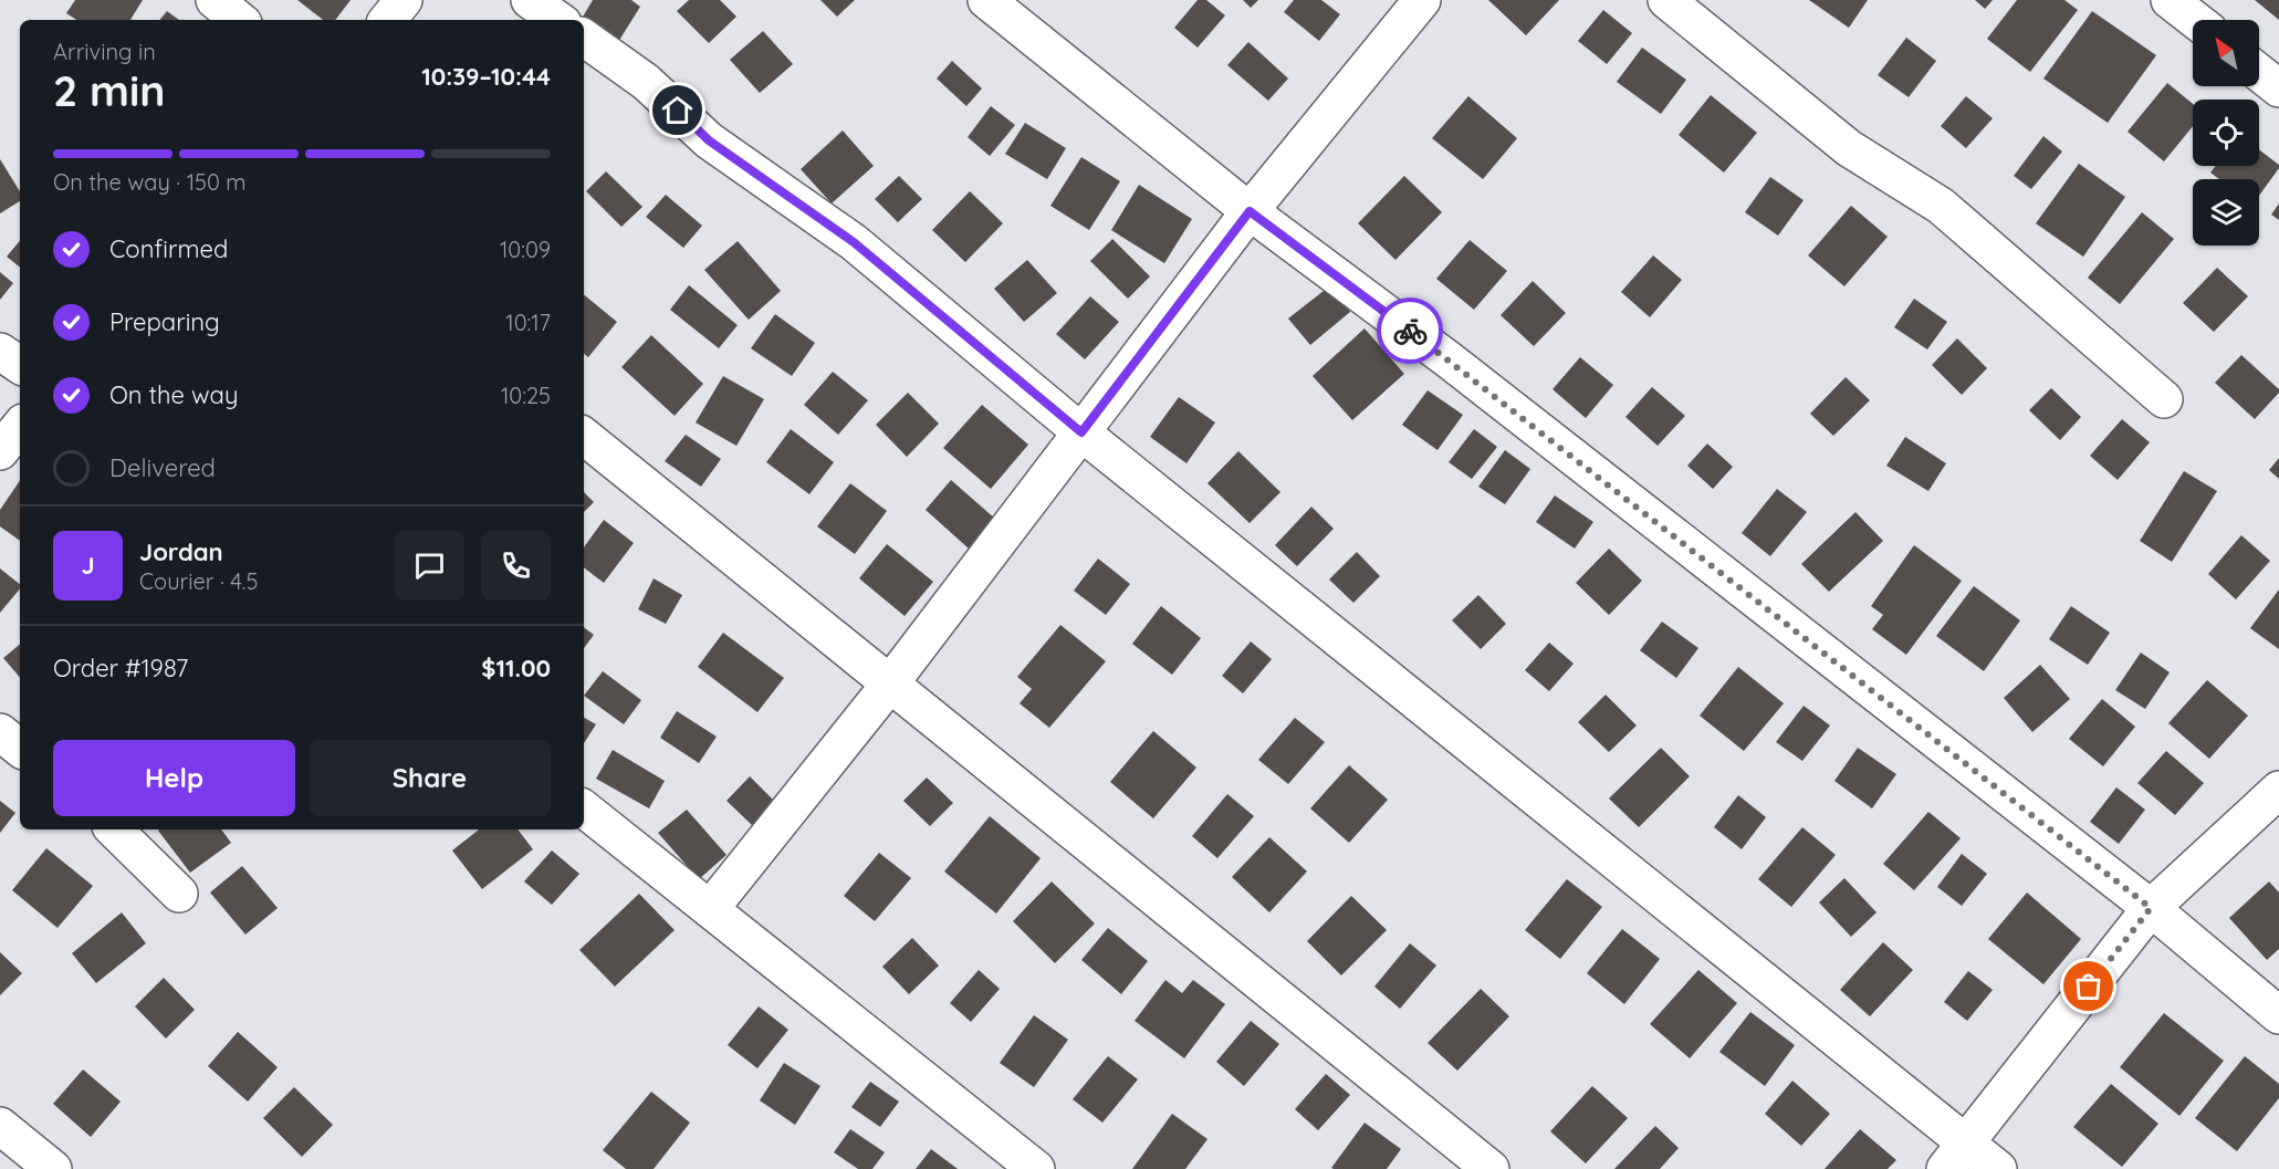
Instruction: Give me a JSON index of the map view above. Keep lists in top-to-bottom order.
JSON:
{
  "north": "top left",
  "page": {
    "heading": ["2 min", "Arriving in", "10:39–10:44"],
    "panel": [
      "Jordan",
      "Courier · 4.5",
      "Order #1987",
      "$11.00"
    ],
    "bar": "On the way · 150 m",
    "list": [
      ["Confirmed", "10:09"],
      ["Preparing", "10:17"],
      ["On the way", "10:25"],
      "Delivered"
    ],
    "round": "J",
    "buttons": ["Help", "Share"]
  }
}
